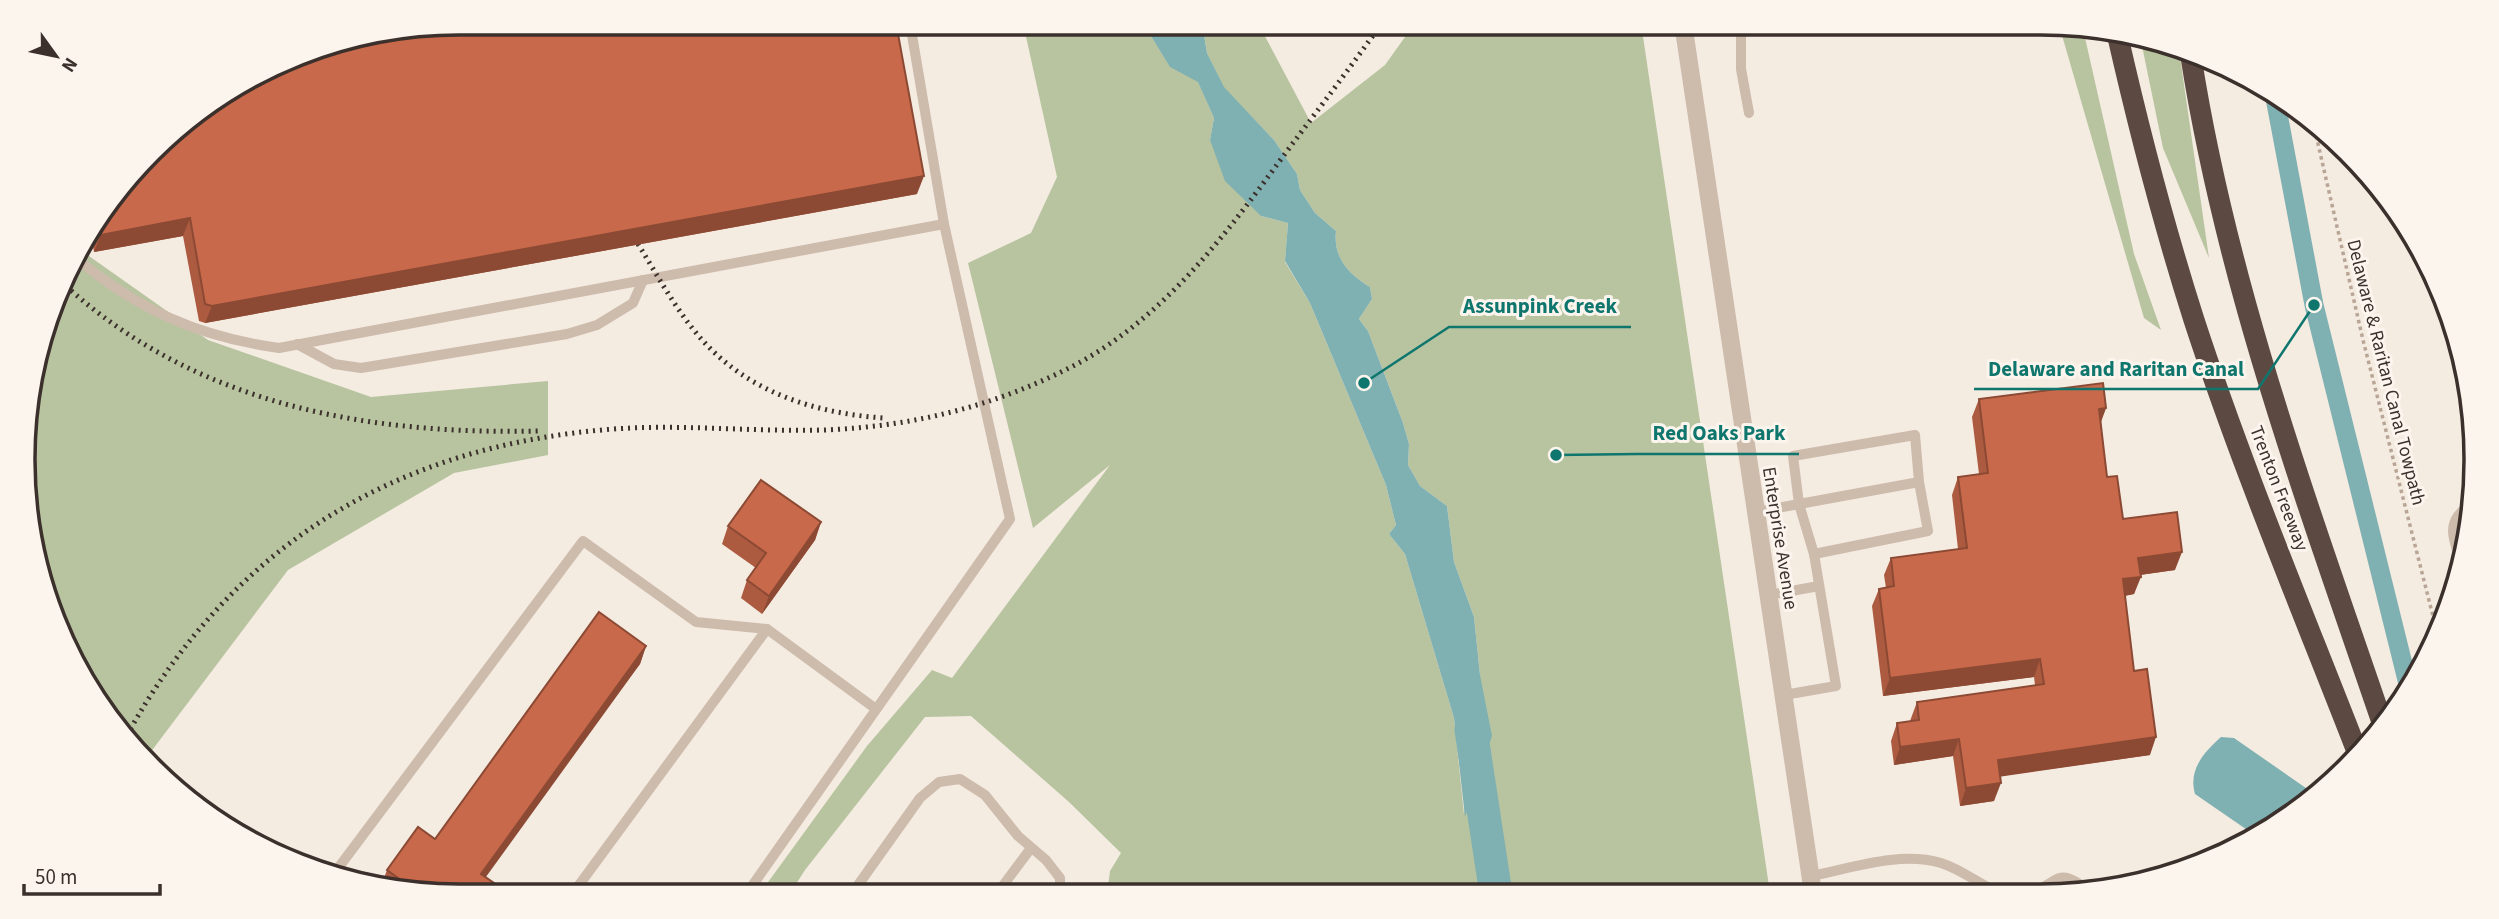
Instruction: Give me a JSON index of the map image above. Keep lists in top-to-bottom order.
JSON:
{
  "streets": {
    "highway": ["Trenton Freeway"],
    "street": ["Enterprise Avenue"],
    "path": ["Delaware & Raritan Canal Towpath"]
  },
  "places": ["Delaware and Raritan Canal", "Assunpink Creek", "Red Oaks Park"],
  "scale_bar": "50 m",
  "north": "bottom right"
}
